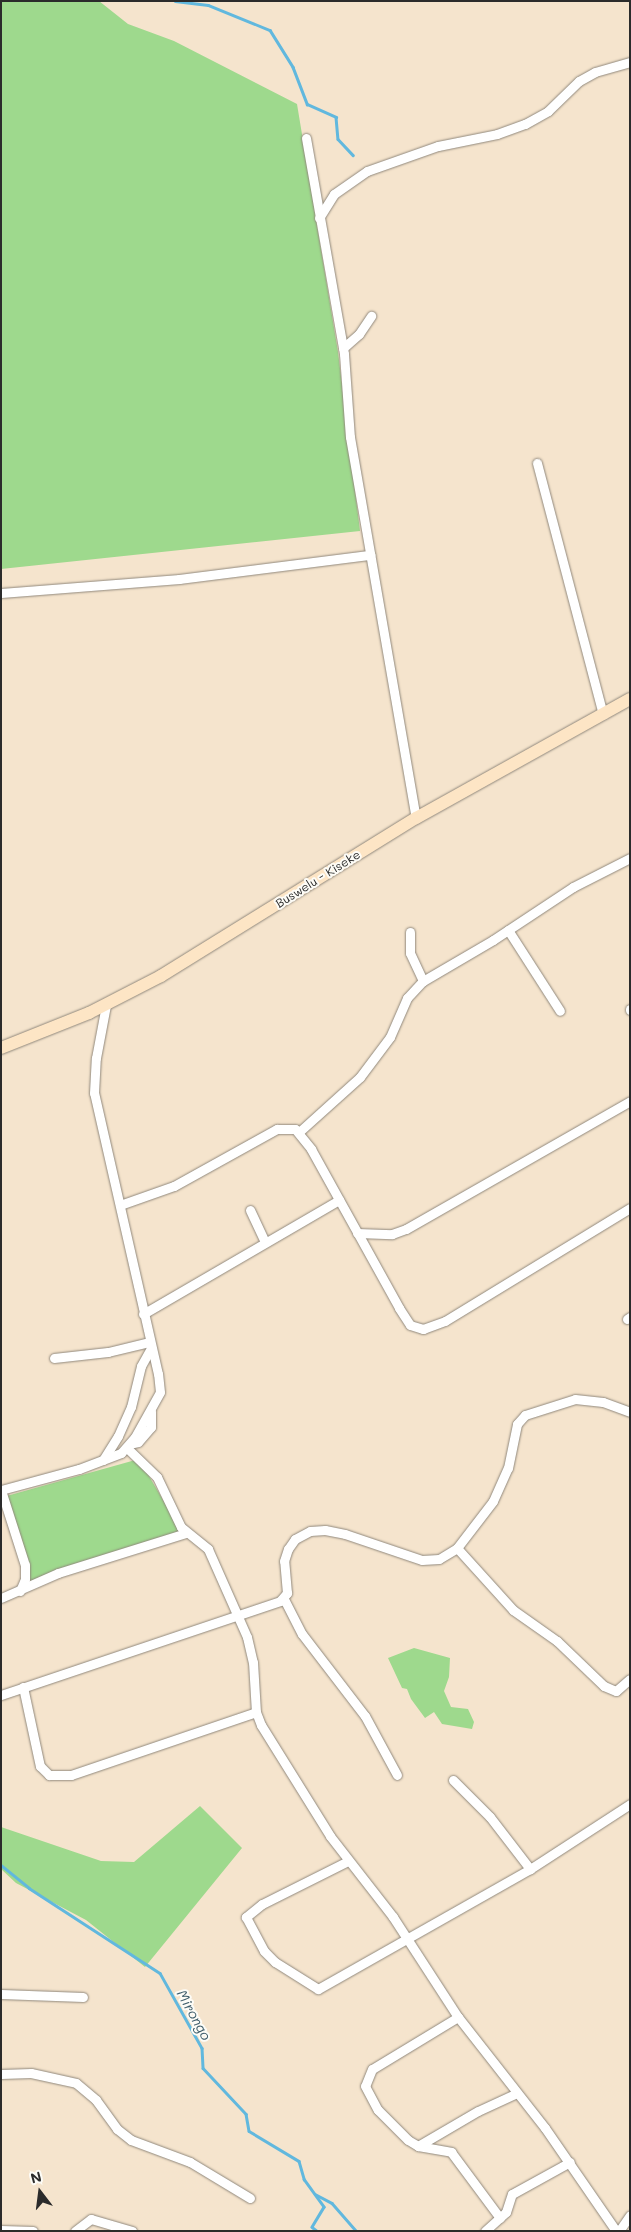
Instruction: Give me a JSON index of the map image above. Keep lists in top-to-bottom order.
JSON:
{
  "streets": {
    "main road": ["Buswelu - Kiseke"]
  },
  "water": ["Mirongo"],
  "north": "top"
}
